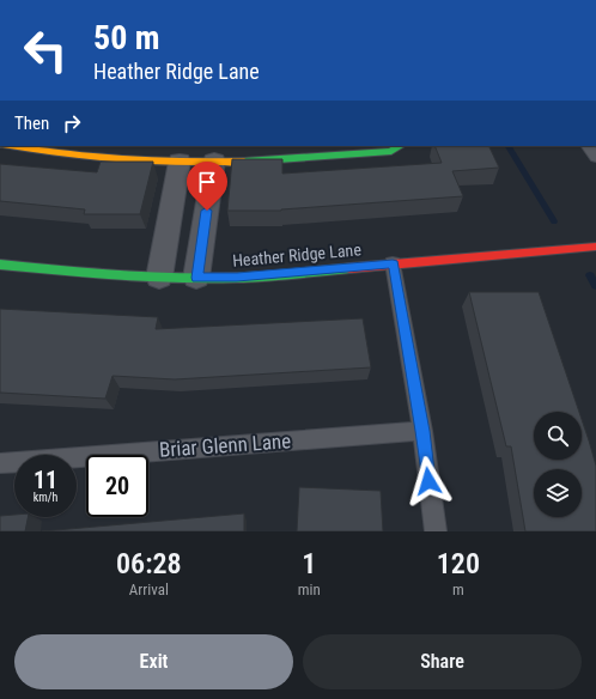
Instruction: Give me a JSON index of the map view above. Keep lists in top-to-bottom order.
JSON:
{
  "streets": {
    "street": ["Heather Ridge Lane"],
    "lane": ["Briar Glenn Lane"]
  },
  "page": {
    "turn": ["50 m", "Heather Ridge Lane"],
    "then": "Then",
    "speed": "11 km/h",
    "limit": "20",
    "eta": [
      "06:28",
      "Arrival",
      "1",
      "min",
      "120",
      "m"
    ],
    "buttons": ["Exit", "Share"]
  }
}
